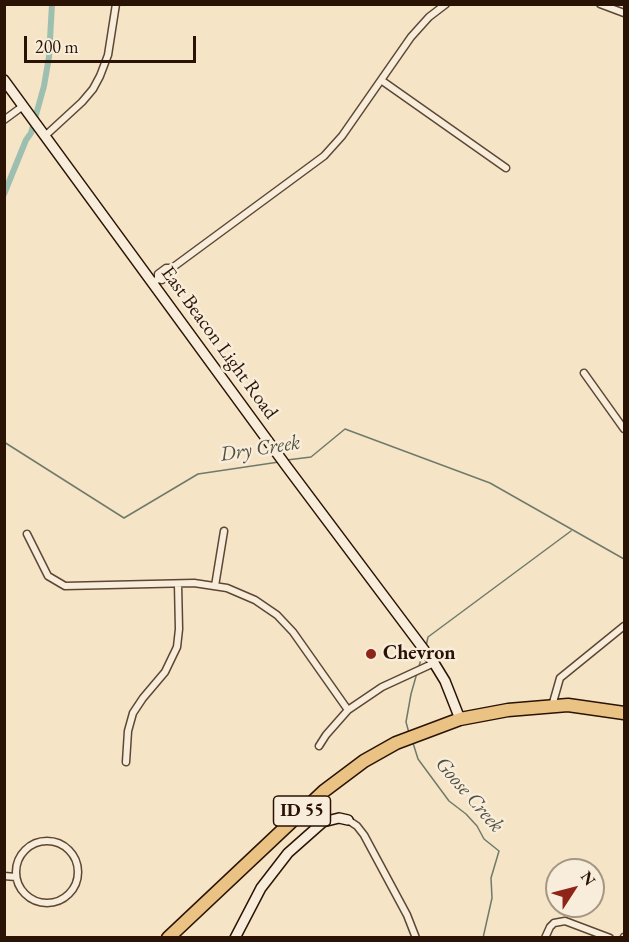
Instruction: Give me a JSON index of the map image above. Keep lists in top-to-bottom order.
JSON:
{
  "streets": {
    "highway": ["ID 55"],
    "main road": ["East Beacon Light Road"]
  },
  "crossings": [
    ["East Beacon Light Road", "ID 55"]
  ],
  "water": ["Dry Creek", "Goose Creek"],
  "places": ["Chevron"],
  "scale_bar": "200 m",
  "north": "top right"
}
